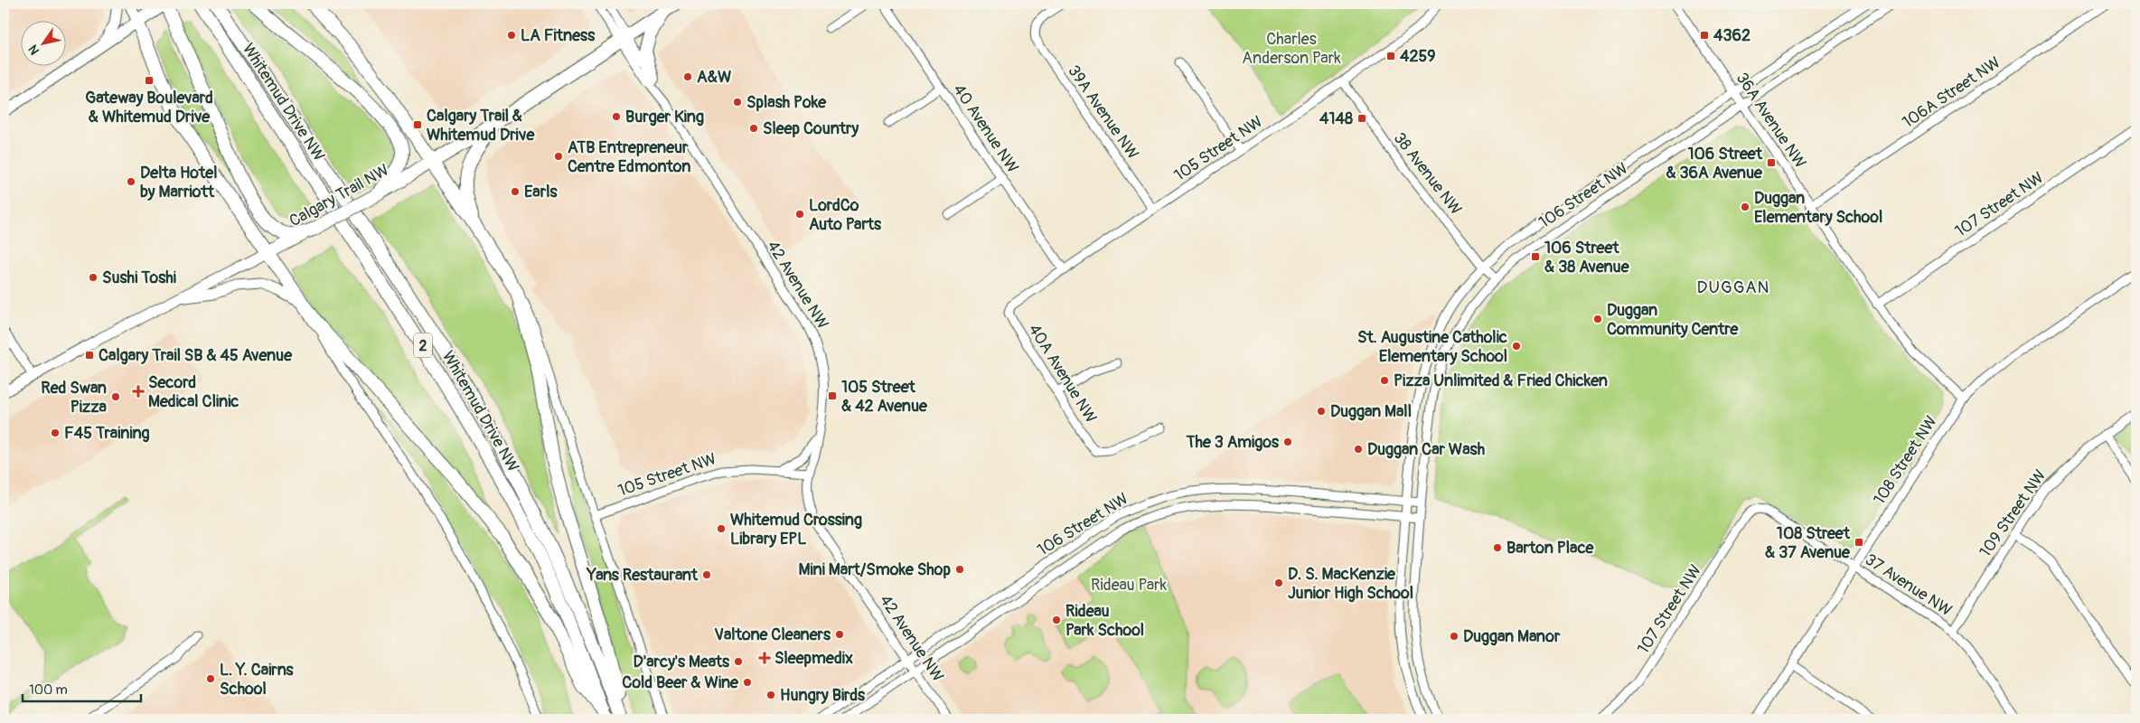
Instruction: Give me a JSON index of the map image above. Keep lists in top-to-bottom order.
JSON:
{
  "streets": {
    "highway": ["Whitemud Drive NW", "Calgary Trail NW", "2"],
    "street": [
      "106A Street NW",
      "39A Avenue NW",
      "36A Avenue NW",
      "40 Avenue NW",
      "105 Street NW",
      "38 Avenue NW",
      "106 Street NW",
      "107 Street NW",
      "42 Avenue NW",
      "40A Avenue NW",
      "108 Street NW",
      "109 Street NW",
      "37 Avenue NW"
    ]
  },
  "crossings": [
    ["106A Street NW", "36A Avenue NW"],
    ["39A Avenue NW", "105 Street NW"],
    ["36A Avenue NW", "106 Street NW"],
    ["36A Avenue NW", "107 Street NW"],
    ["36A Avenue NW", "108 Street NW"],
    ["40 Avenue NW", "105 Street NW"],
    ["105 Street NW", "38 Avenue NW"],
    ["105 Street NW", "42 Avenue NW"],
    ["105 Street NW", "40A Avenue NW"],
    ["38 Avenue NW", "106 Street NW"],
    ["Calgary Trail NW", "42 Avenue NW"],
    ["106 Street NW", "42 Avenue NW"],
    ["107 Street NW", "37 Avenue NW"],
    ["108 Street NW", "37 Avenue NW"],
    ["109 Street NW", "37 Avenue NW"]
  ],
  "districts": ["DUGGAN"],
  "parks": ["Charles Anderson Park", "Rideau Park"],
  "places": {
    "other": [
      "LA Fitness",
      "A&W",
      "Splash Poke",
      "Burger King",
      "Sleep Country",
      "ATB Entrepreneur Centre Edmonton",
      "Delta Hotel by Marriott",
      "Earls",
      "Duggan Elementary School",
      "LordCo Auto Parts",
      "Sushi Toshi",
      "Duggan Community Centre",
      "St. Augustine Catholic Elementary School",
      "Pizza Unlimited & Fried Chicken",
      "Red Swan Pizza",
      "Duggan Mall",
      "F45 Training",
      "The 3 Amigos",
      "Duggan Car Wash",
      "Whitemud Crossing Library EPL",
      "Barton Place",
      "Mini Mart/Smoke Shop",
      "Yans Restaurant",
      "D. S. MacKenzie Junior High School",
      "Rideau Park School",
      "Valtone Cleaners",
      "Duggan Manor",
      "D'arcy's Meats",
      "L. Y. Cairns School",
      "Cold Beer & Wine",
      "Hungry Birds"
    ],
    "transit": [
      "4362",
      "4259",
      "Gateway Boulevard & Whitemud Drive",
      "4148",
      "Calgary Trail & Whitemud Drive",
      "106 Street & 36A Avenue",
      "106 Street & 38 Avenue",
      "Calgary Trail SB & 45 Avenue",
      "105 Street & 42 Avenue",
      "108 Street & 37 Avenue"
    ],
    "health": ["Secord Medical Clinic", "Sleepmedix"]
  },
  "scale_bar": "100 m",
  "north": "bottom left"
}
